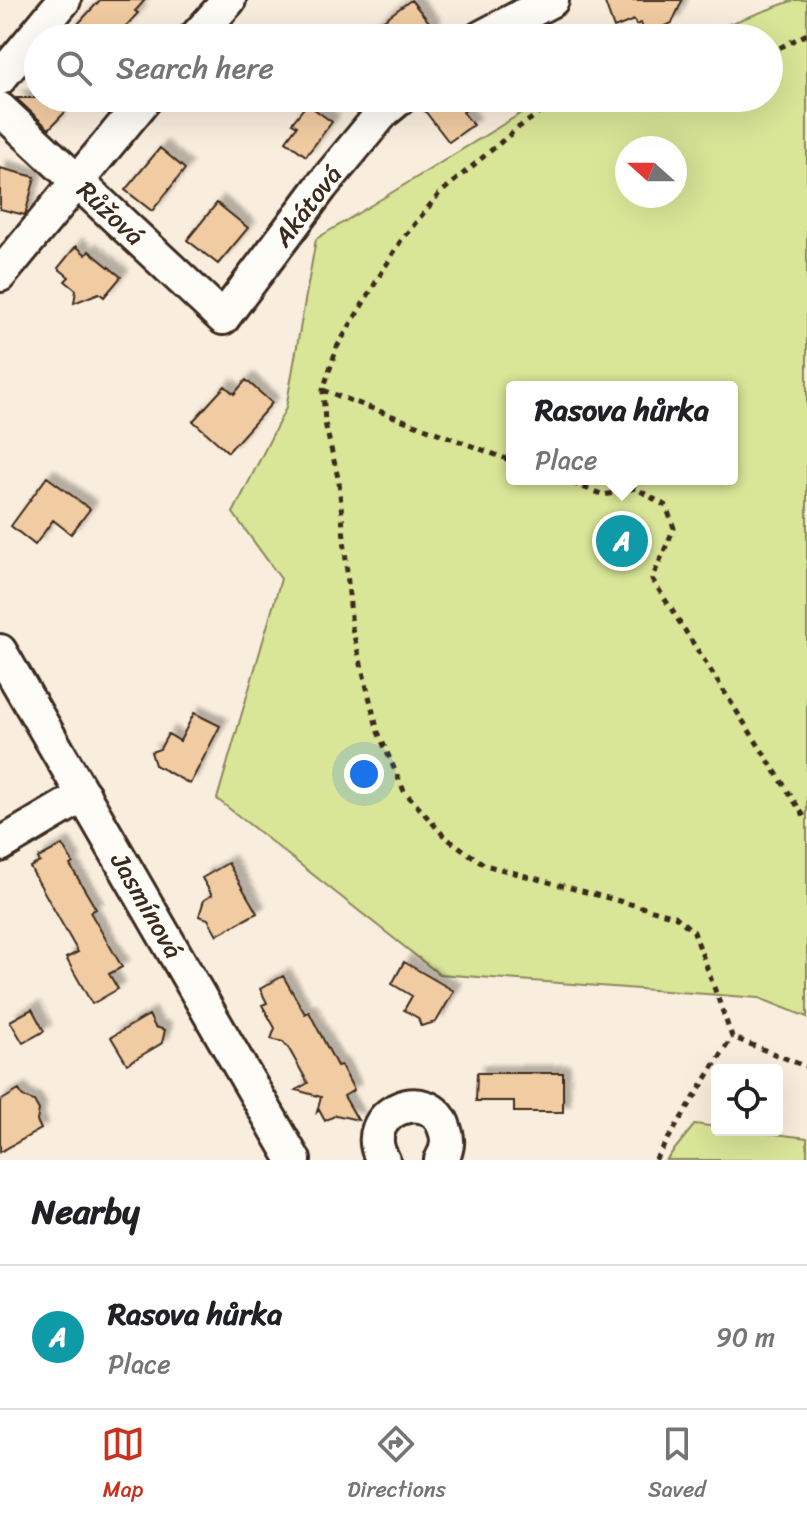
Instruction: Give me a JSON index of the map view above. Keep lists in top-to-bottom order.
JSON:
{
  "streets": {
    "street": ["Akátová", "Růžová", "Jasmínová"]
  },
  "crossings": [
    ["Akátová", "Růžová"]
  ],
  "north": "left",
  "page": {
    "search": "Search here",
    "popup": ["Rasova hůrka", "Place"],
    "pins": "A",
    "heading": "Nearby",
    "list": [
      {
        "mark": "A",
        "name": "Rasova hůrka",
        "note": "Place",
        "value": "90 m"
      }
    ],
    "nav": ["Map", "Directions", "Saved"]
  }
}
